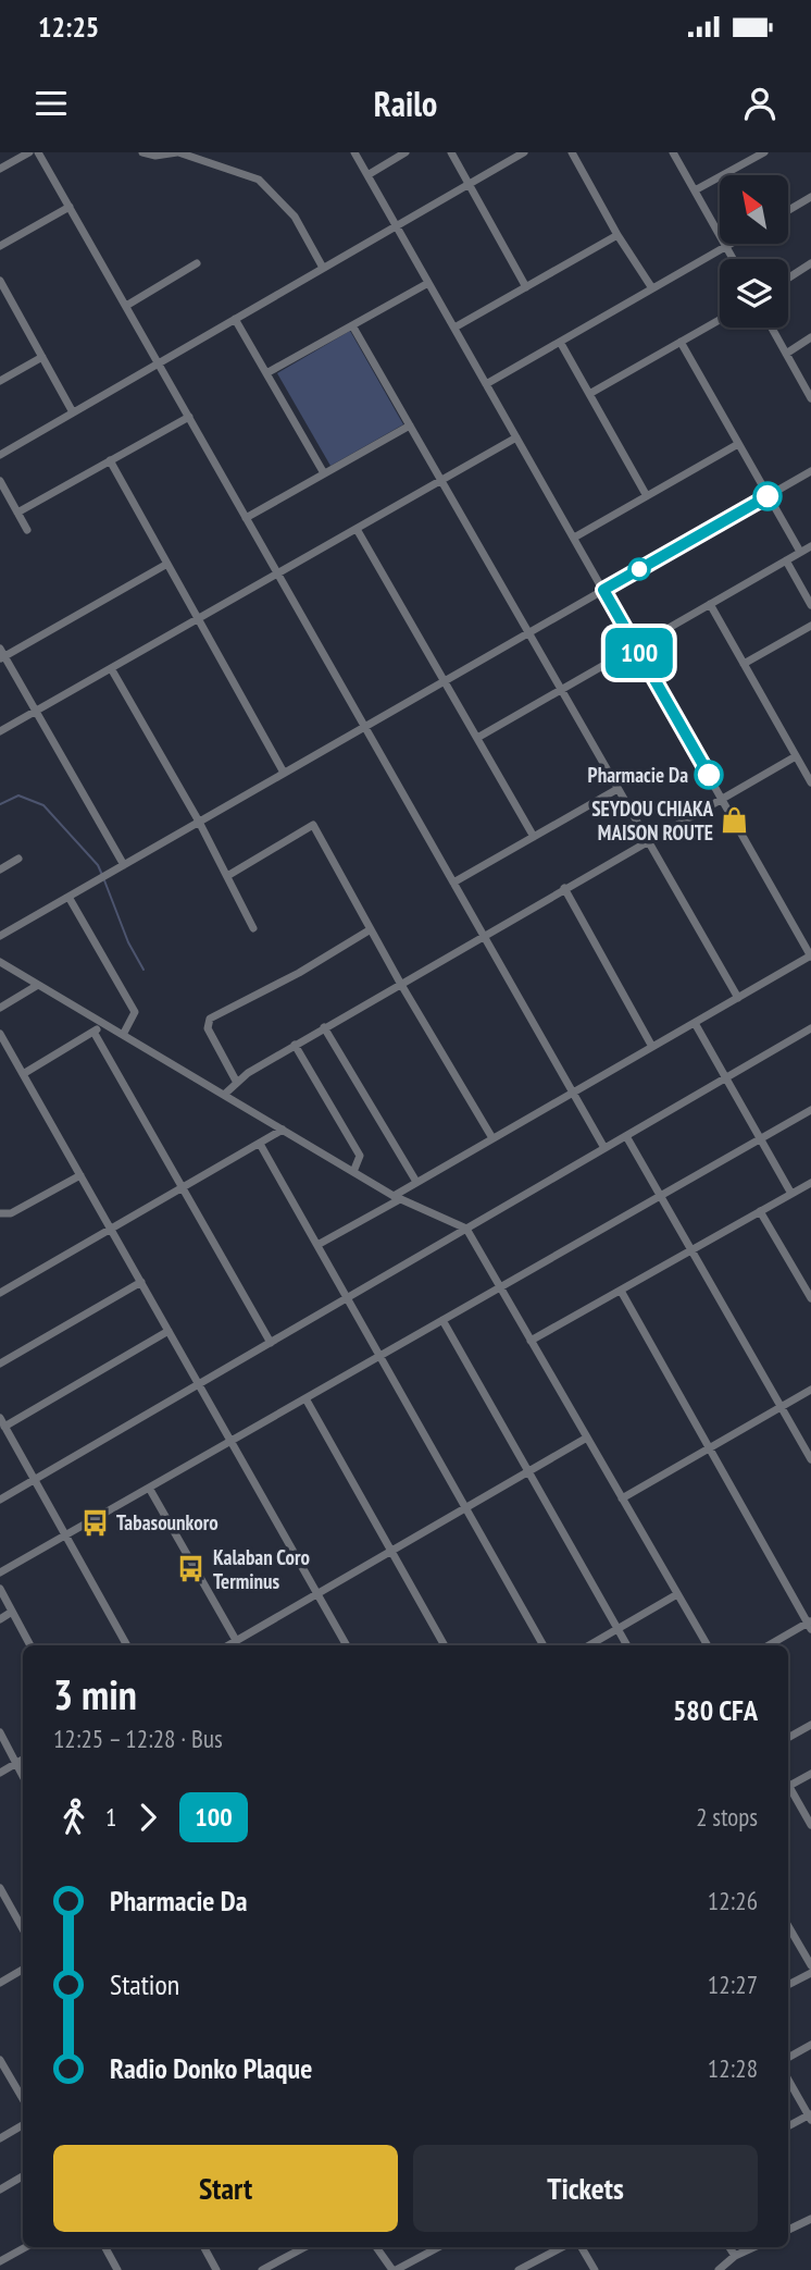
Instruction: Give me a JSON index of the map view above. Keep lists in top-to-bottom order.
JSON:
{
  "places": {
    "other": ["Pharmacie Da"],
    "shop": ["SEYDOU CHIAKA MAISON ROUTE"],
    "bus stop": ["Tabasounkoro", "Kalaban Coro Terminus"]
  },
  "lines": ["bus line 100"],
  "north": "top left",
  "page": {
    "status": "12:25",
    "header": "Railo",
    "on_map": "100",
    "heading": ["3 min", "12:25 – 12:28 · Bus", "580 CFA"],
    "legs": ["1", "100", "2 stops"],
    "list": [
      {
        "name": "Pharmacie Da",
        "value": "12:26"
      },
      {
        "name": "Station",
        "value": "12:27"
      },
      {
        "name": "Radio Donko Plaque",
        "value": "12:28"
      }
    ],
    "buttons": ["Start", "Tickets"]
  }
}
